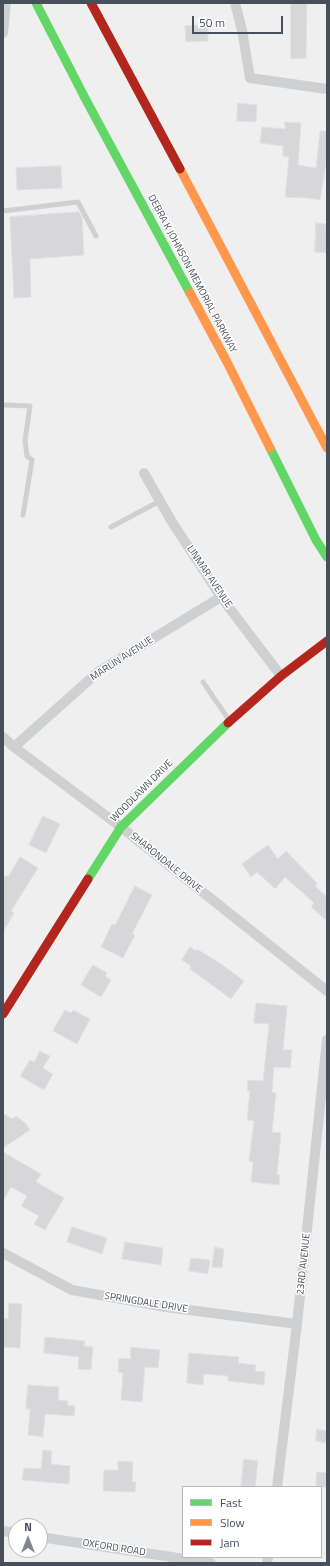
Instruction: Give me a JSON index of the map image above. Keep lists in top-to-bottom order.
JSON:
{
  "streets": {
    "main road": ["DEBRA K JOHNSON MEMORIAL PARKWAY", "WOODLAWN DRIVE"],
    "street": [
      "LINMAR AVENUE",
      "MARLIN AVENUE",
      "SHARONDALE DRIVE",
      "23RD AVENUE",
      "SPRINGDALE DRIVE",
      "OXFORD ROAD"
    ]
  },
  "crossings": [
    ["LINMAR AVENUE", "MARLIN AVENUE"],
    ["LINMAR AVENUE", "WOODLAWN DRIVE"],
    ["MARLIN AVENUE", "SHARONDALE DRIVE"],
    ["WOODLAWN DRIVE", "SHARONDALE DRIVE"],
    ["23RD AVENUE", "SPRINGDALE DRIVE"]
  ],
  "legend": ["Fast", "Slow", "Jam"],
  "scale_bar": "50 m",
  "north": "top"
}
